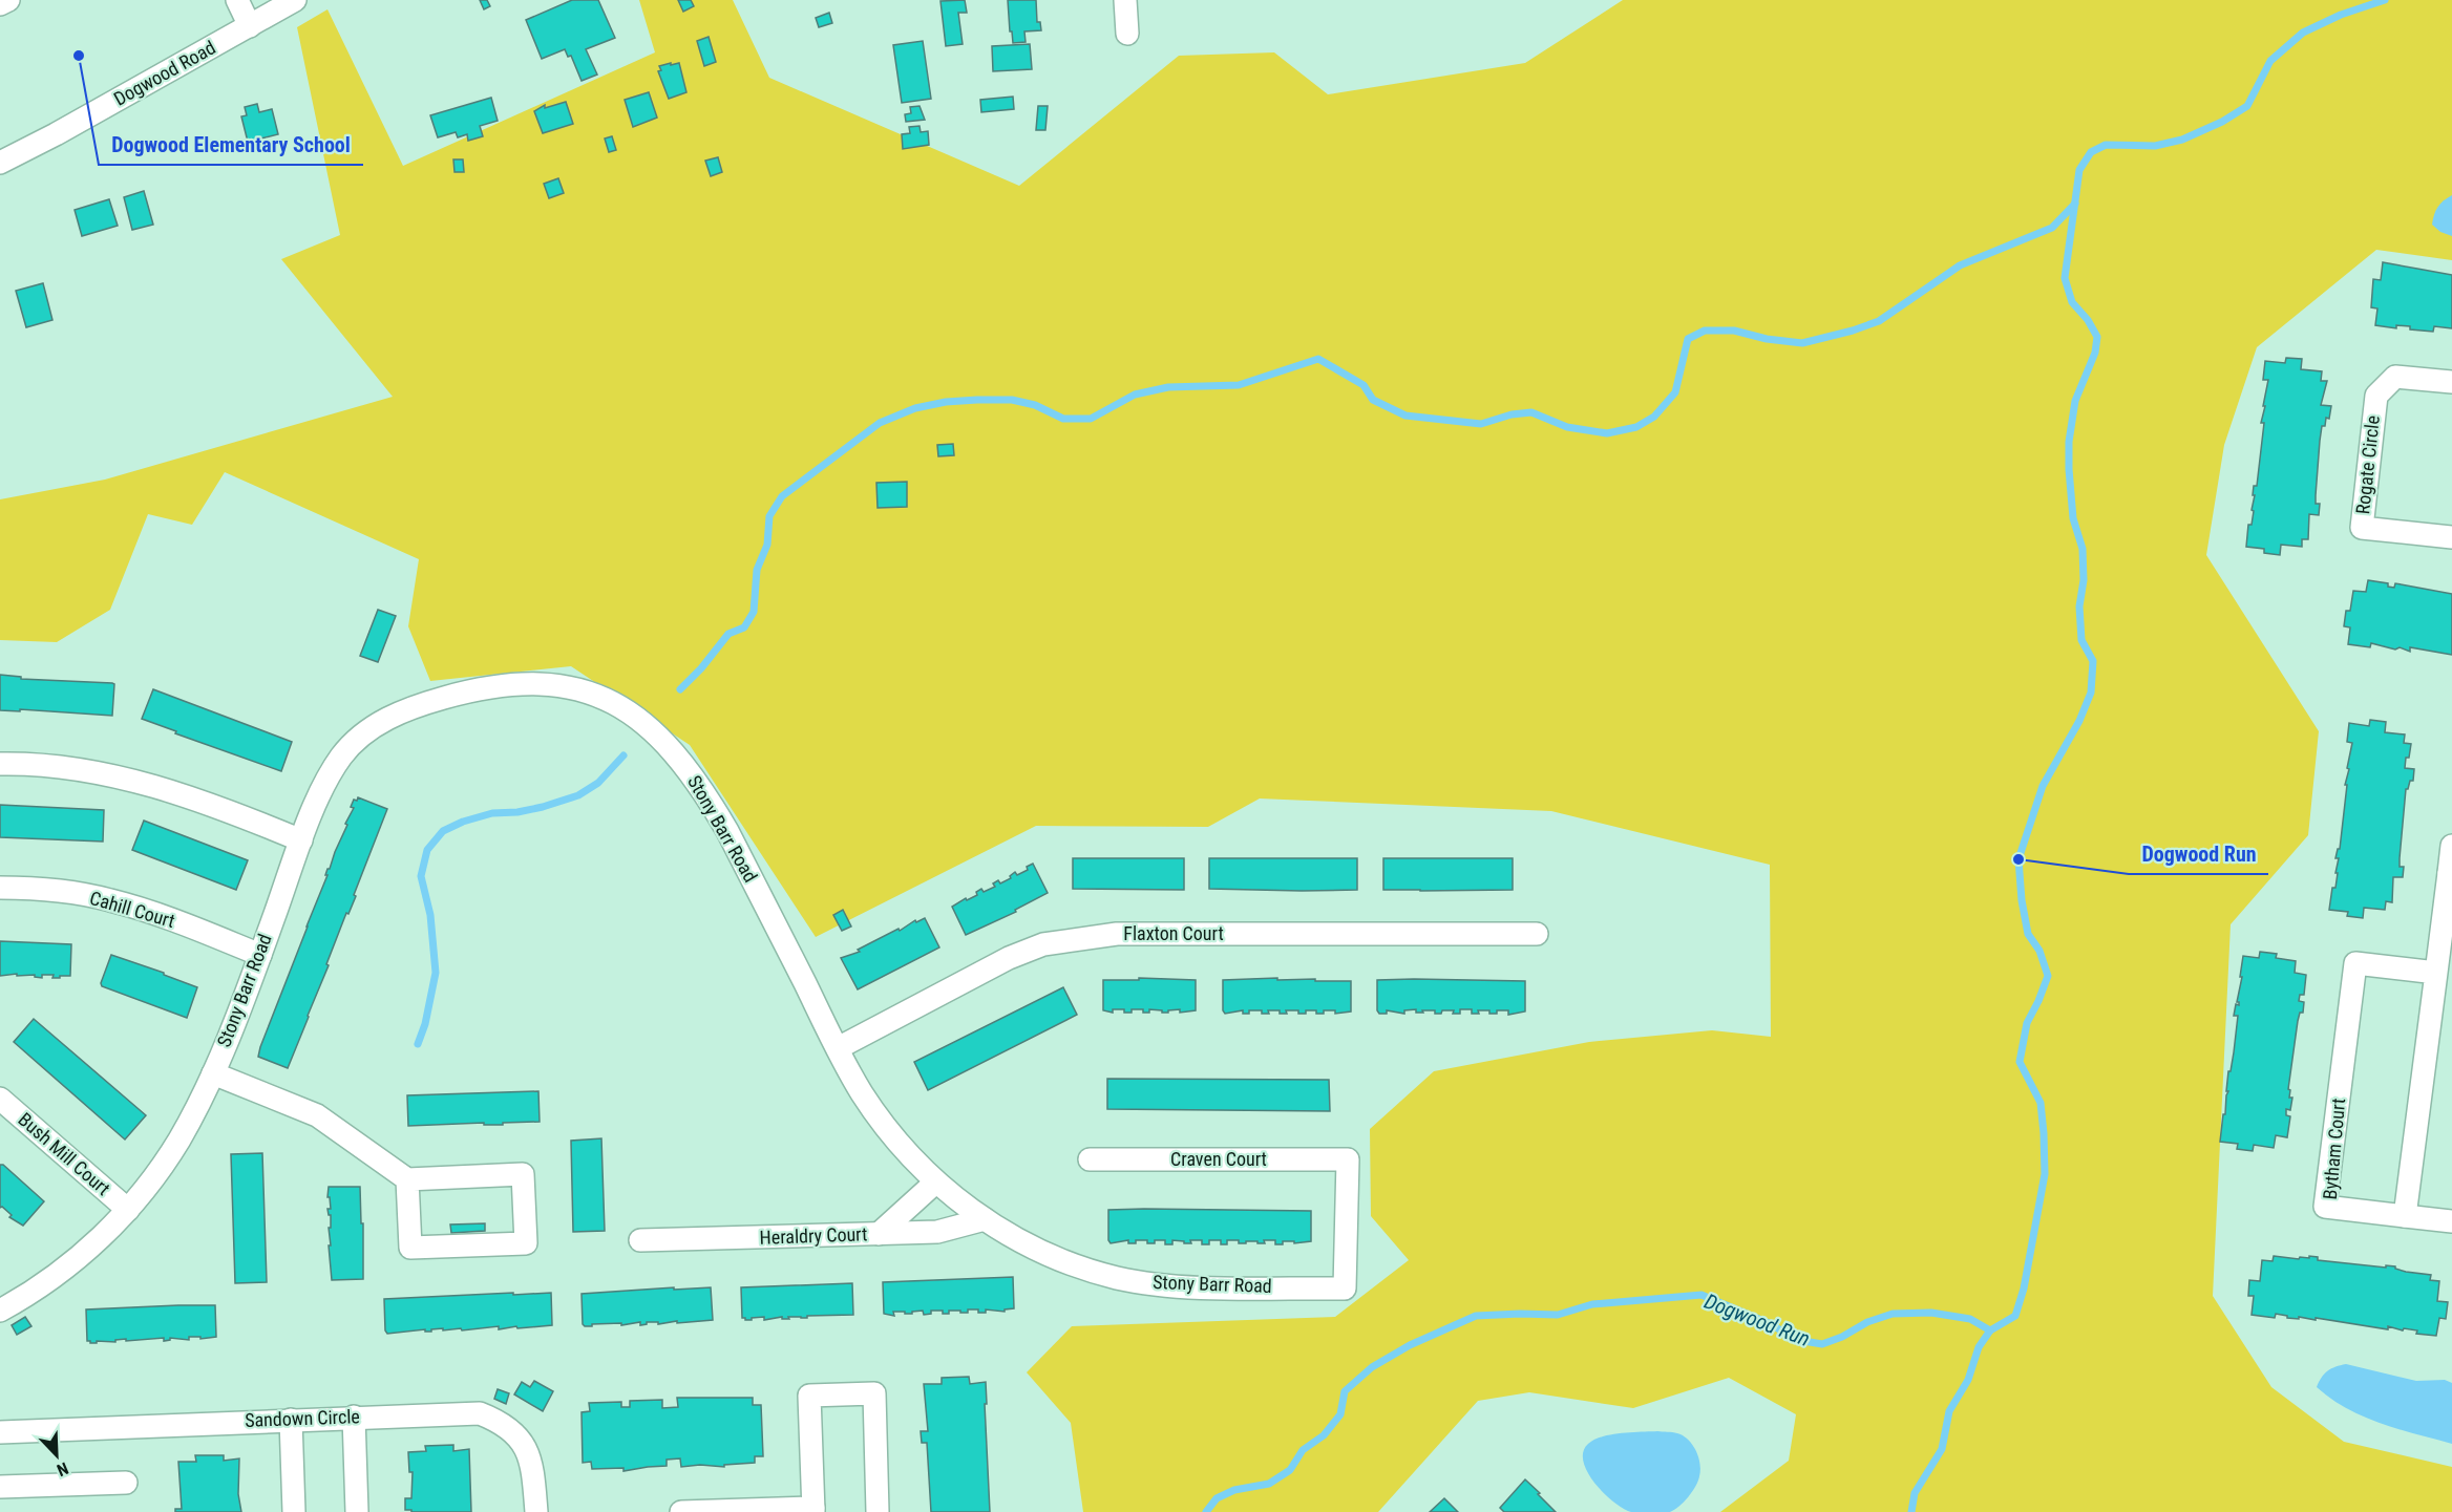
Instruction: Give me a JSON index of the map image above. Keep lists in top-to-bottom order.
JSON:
{
  "streets": {
    "street": [
      "Dogwood Road",
      "Rogate Circle",
      "Stony Barr Road",
      "Cahill Court",
      "Flaxton Court",
      "Bytham Court",
      "Bush Mill Court",
      "Craven Court",
      "Heraldry Court",
      "Sandown Circle"
    ]
  },
  "crossings": [
    ["Stony Barr Road", "Cahill Court"],
    ["Stony Barr Road", "Flaxton Court"],
    ["Stony Barr Road", "Bush Mill Court"],
    ["Stony Barr Road", "Craven Court"],
    ["Stony Barr Road", "Heraldry Court"]
  ],
  "water": ["Dogwood Run"],
  "places": ["Dogwood Elementary School", "Dogwood Run"],
  "north": "bottom right"
}
